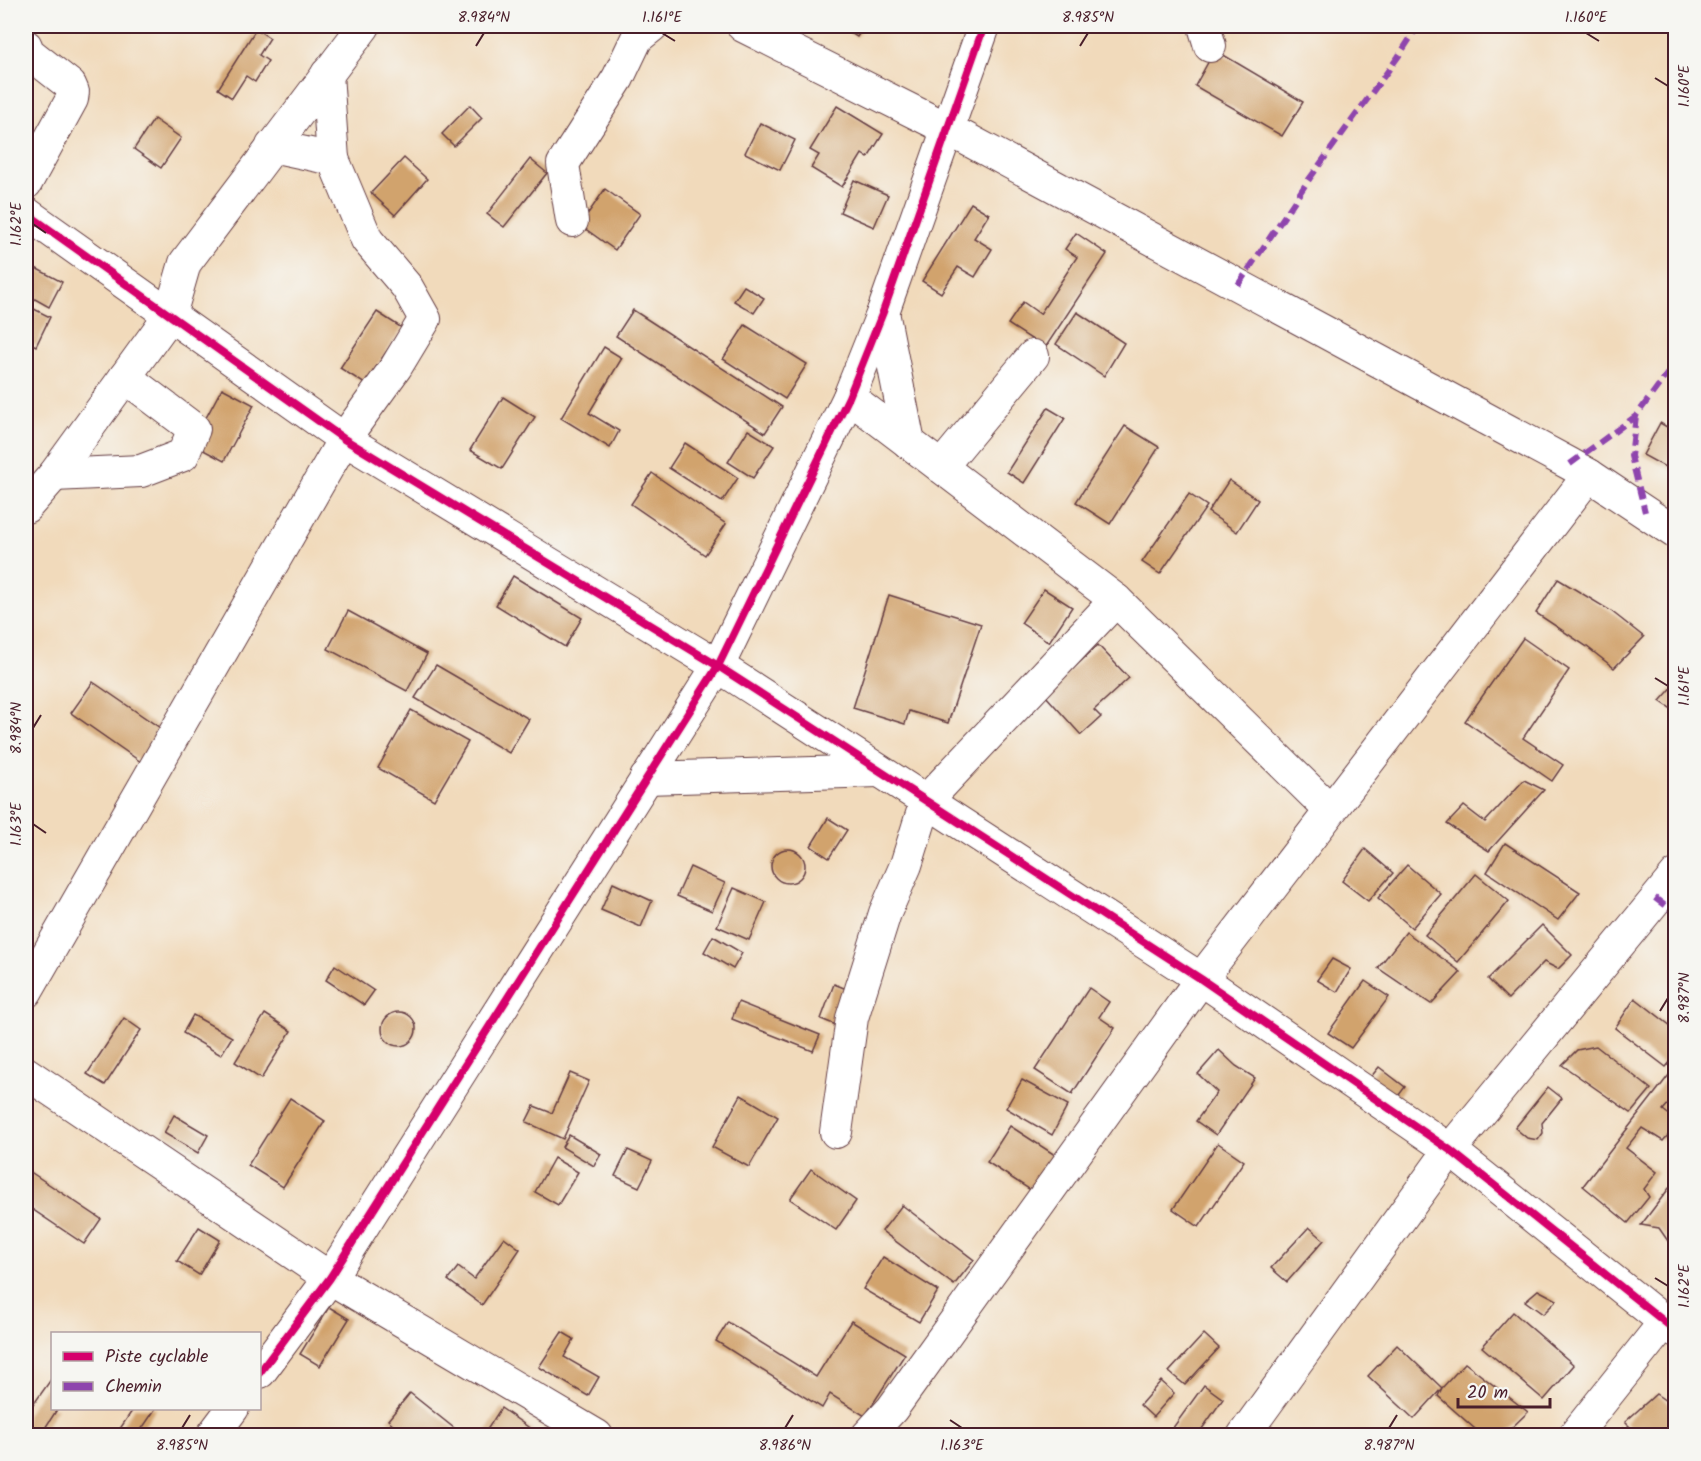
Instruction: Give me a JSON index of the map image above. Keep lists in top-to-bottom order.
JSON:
{
  "legend": ["Piste cyclable", "Chemin"],
  "scale_bar": "20 m",
  "coordinates": [
    "8.984°N",
    "1.161°E",
    "8.985°N",
    "1.160°E",
    "1.162°E",
    "1.163°E",
    "8.987°N",
    "8.986°N"
  ]
}
